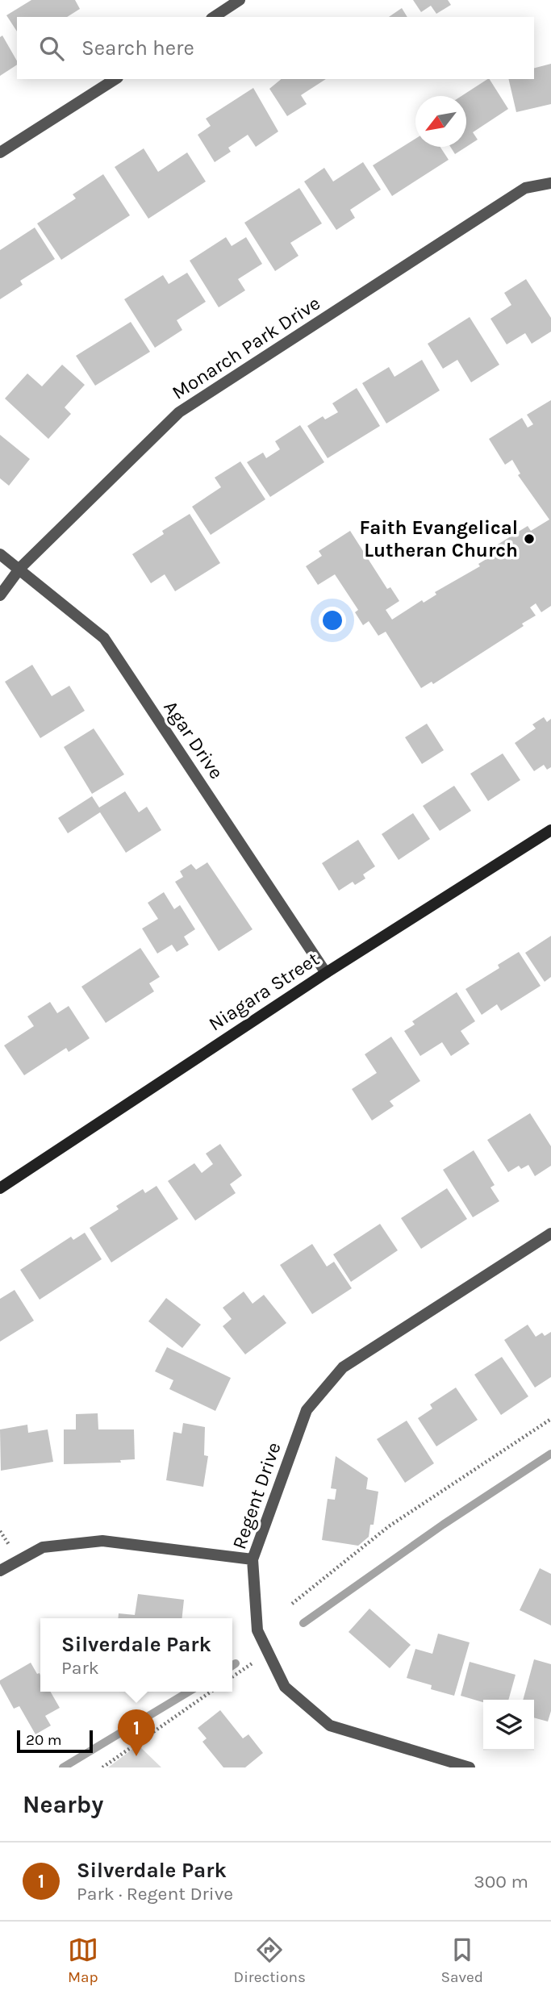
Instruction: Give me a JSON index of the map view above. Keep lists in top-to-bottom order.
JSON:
{
  "streets": {
    "main road": ["Niagara Street"],
    "street": ["Monarch Park Drive", "Agar Drive", "Regent Drive"]
  },
  "crossings": [
    ["Monarch Park Drive", "Agar Drive"],
    ["Agar Drive", "Niagara Street"]
  ],
  "places": ["Faith Evangelical Lutheran Church"],
  "scale_bar": "20 m",
  "north": "bottom left",
  "page": {
    "search": "Search here",
    "popup": ["Silverdale Park", "Park"],
    "pins": "1",
    "scale": "20 m",
    "heading": "Nearby",
    "list": [
      {
        "mark": "1",
        "name": "Silverdale Park",
        "note": "Park · Regent Drive",
        "value": "300 m"
      }
    ],
    "nav": ["Map", "Directions", "Saved"]
  }
}
